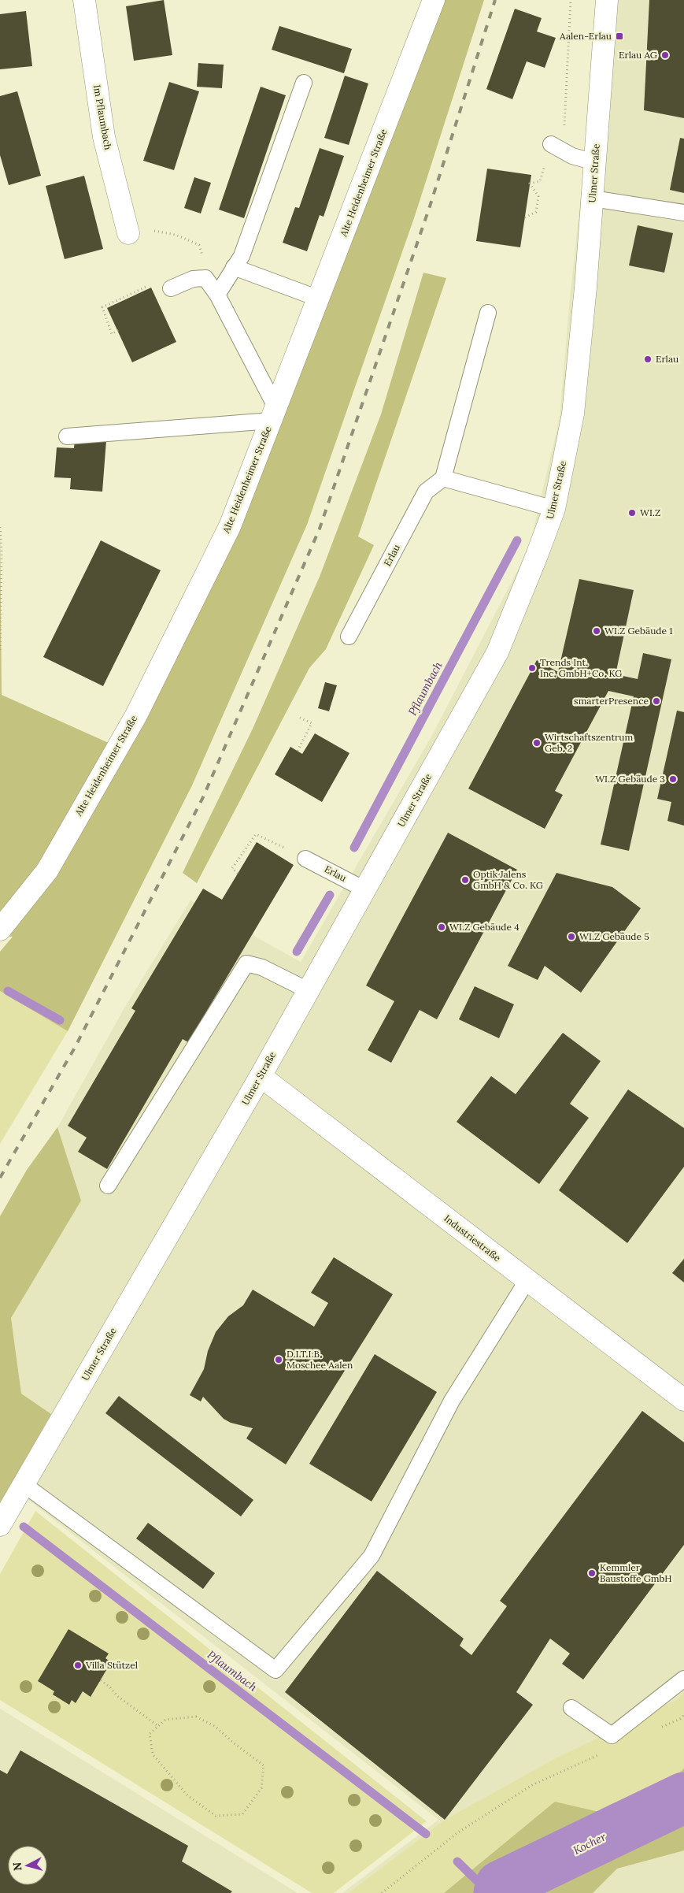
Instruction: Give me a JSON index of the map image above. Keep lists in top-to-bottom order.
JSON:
{
  "streets": {
    "street": [
      "Im Pflaumbach",
      "Ulmer Straße",
      "Alte Heidenheimer Straße",
      "Industriestraße"
    ],
    "lane": ["Erlau"]
  },
  "crossings": [
    ["Ulmer Straße", "Erlau"],
    ["Ulmer Straße", "Industriestraße"]
  ],
  "water": ["Pflaumbach", "Kocher"],
  "places": {
    "transit": ["Aalen-Erlau"],
    "other": [
      "Erlau AG",
      "Erlau",
      "WI.Z",
      "WI.Z Gebäude 1",
      "Trends Int. Inc. GmbH+Co. KG",
      "smarterPresence",
      "Wirtschaftszentrum Geb. 2",
      "WI.Z Gebäude 3",
      "Optik Jalens GmbH & Co. KG",
      "WI.Z Gebäude 4",
      "WI.Z Gebäude 5",
      "D.I.T.I.B. Moschee Aalen",
      "Kemmler Baustoffe GmbH",
      "Villa Stützel"
    ]
  },
  "north": "left"
}
